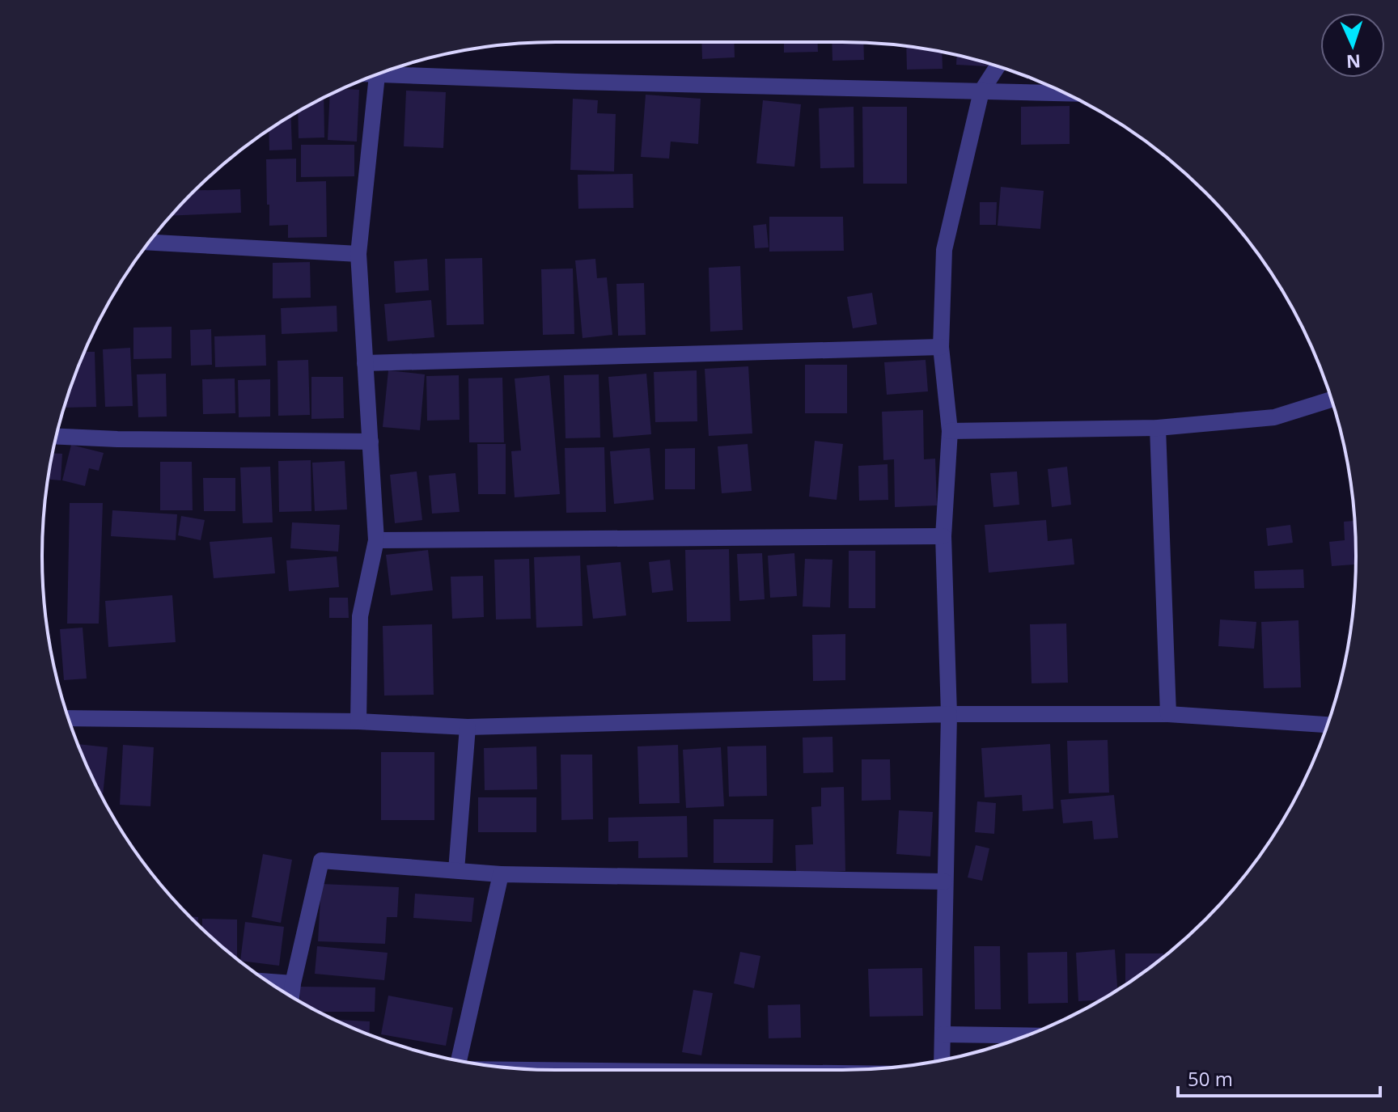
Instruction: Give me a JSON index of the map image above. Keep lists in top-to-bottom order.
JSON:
{
  "scale_bar": "50 m",
  "north": "bottom"
}
